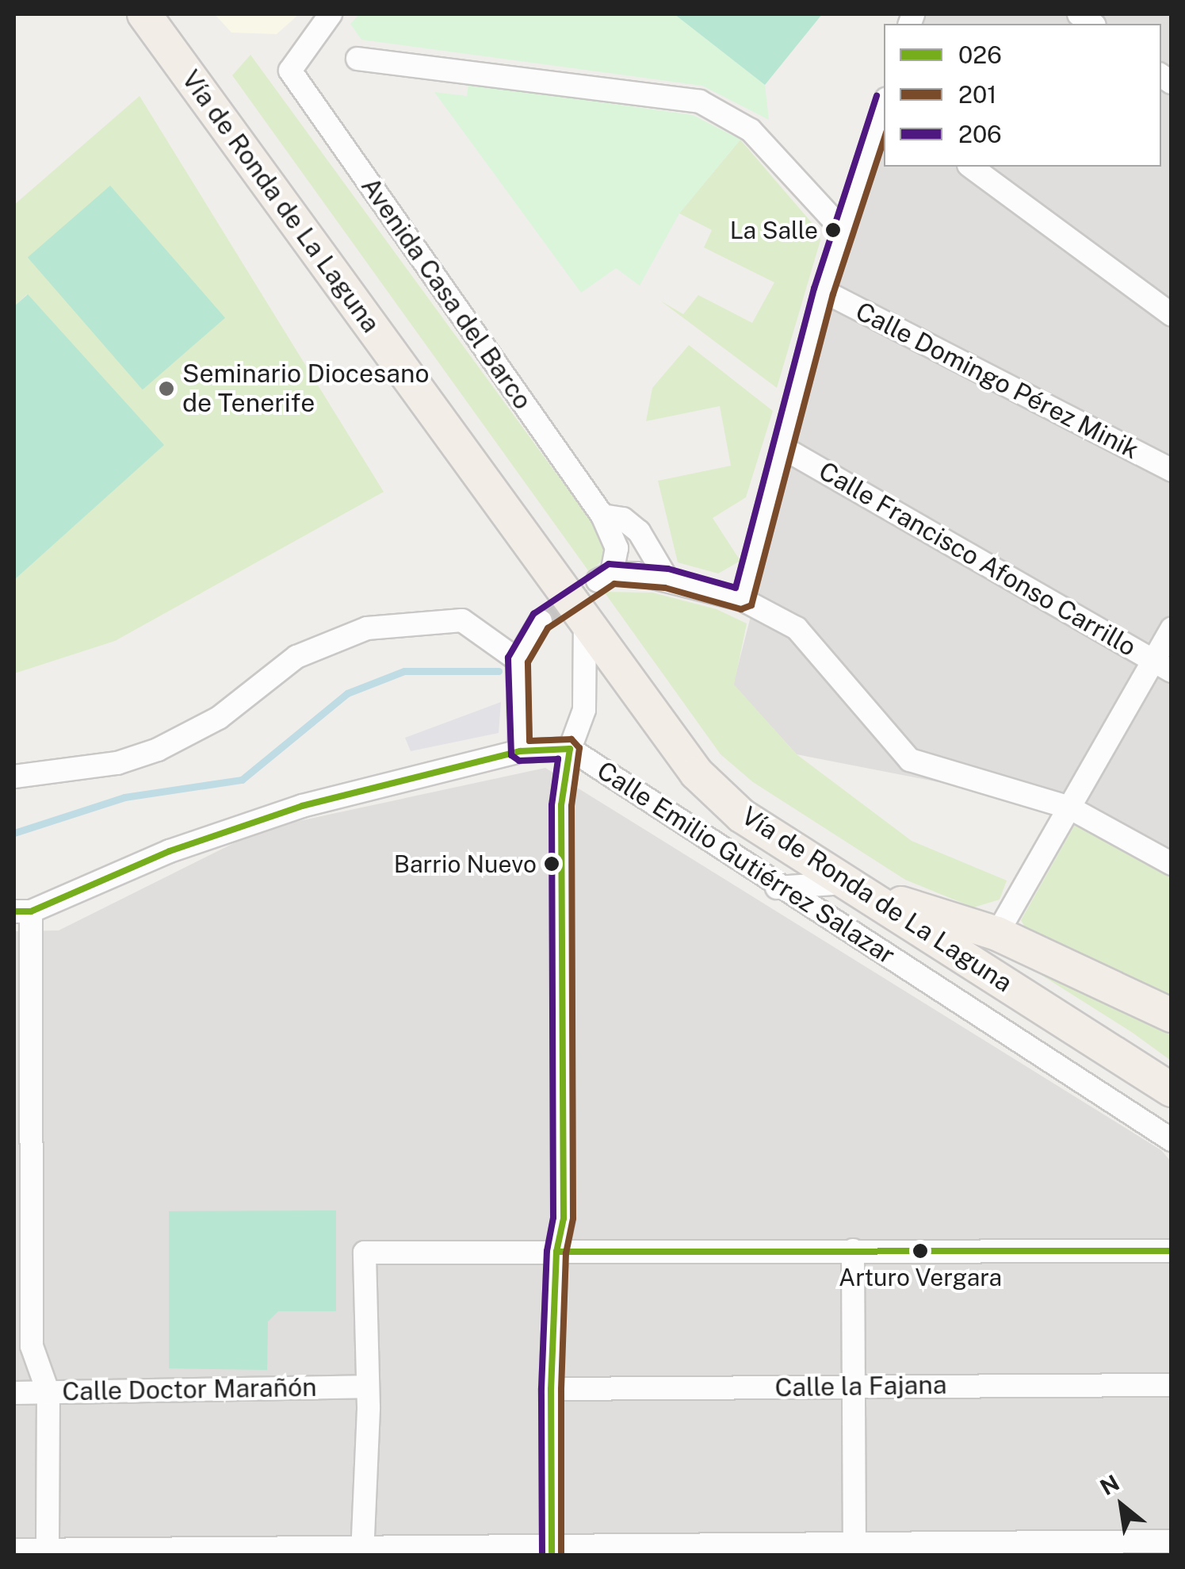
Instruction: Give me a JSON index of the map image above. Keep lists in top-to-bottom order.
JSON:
{
  "streets": {
    "main road": ["Vía de Ronda de La Laguna"],
    "street": [
      "Avenida Casa del Barco",
      "Calle Domingo Pérez Minik",
      "Calle Francisco Afonso Carrillo",
      "Calle Emilio Gutiérrez Salazar",
      "Calle la Fajana",
      "Calle Doctor Marañón"
    ]
  },
  "places": [
    "La Salle",
    "Seminario Diocesano de Tenerife",
    "Barrio Nuevo",
    "Arturo Vergara"
  ],
  "lines": ["transit line 206", "transit line 201", "transit line 026"],
  "legend": ["026", "201", "206"],
  "north": "top left"
}
